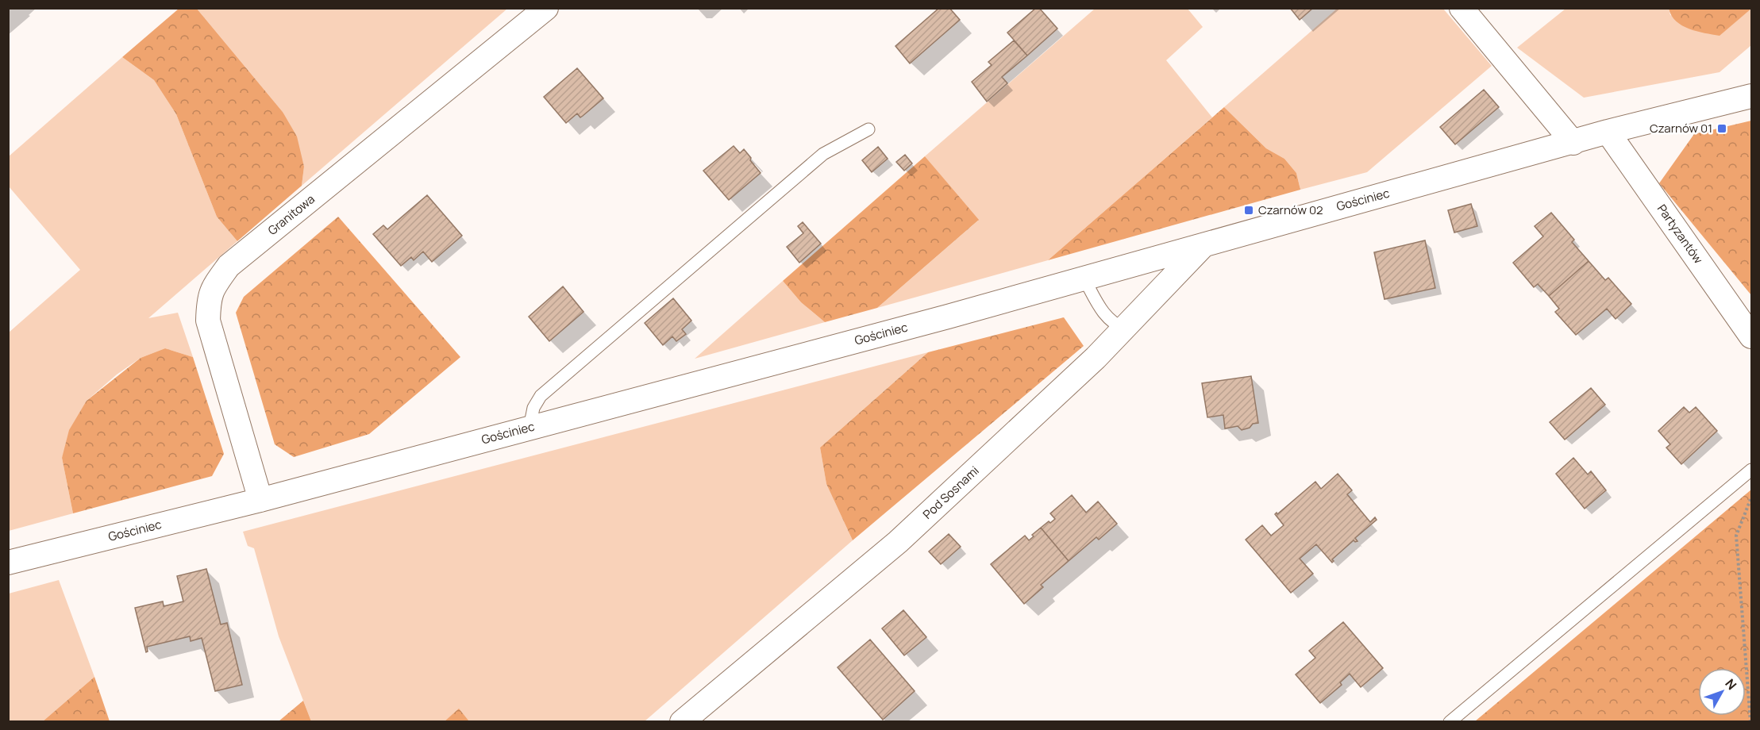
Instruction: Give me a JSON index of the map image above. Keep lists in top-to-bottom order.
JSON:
{
  "streets": {
    "street": [
      "Gościniec",
      "Granitowa",
      "Partyzantów",
      "Pod Sosnami"
    ]
  },
  "crossings": [
    ["Gościniec", "Granitowa"],
    ["Gościniec", "Partyzantów"],
    ["Gościniec", "Pod Sosnami"]
  ],
  "places": {
    "transit": ["Czarnów 01", "Czarnów 02"]
  },
  "north": "top right"
}
